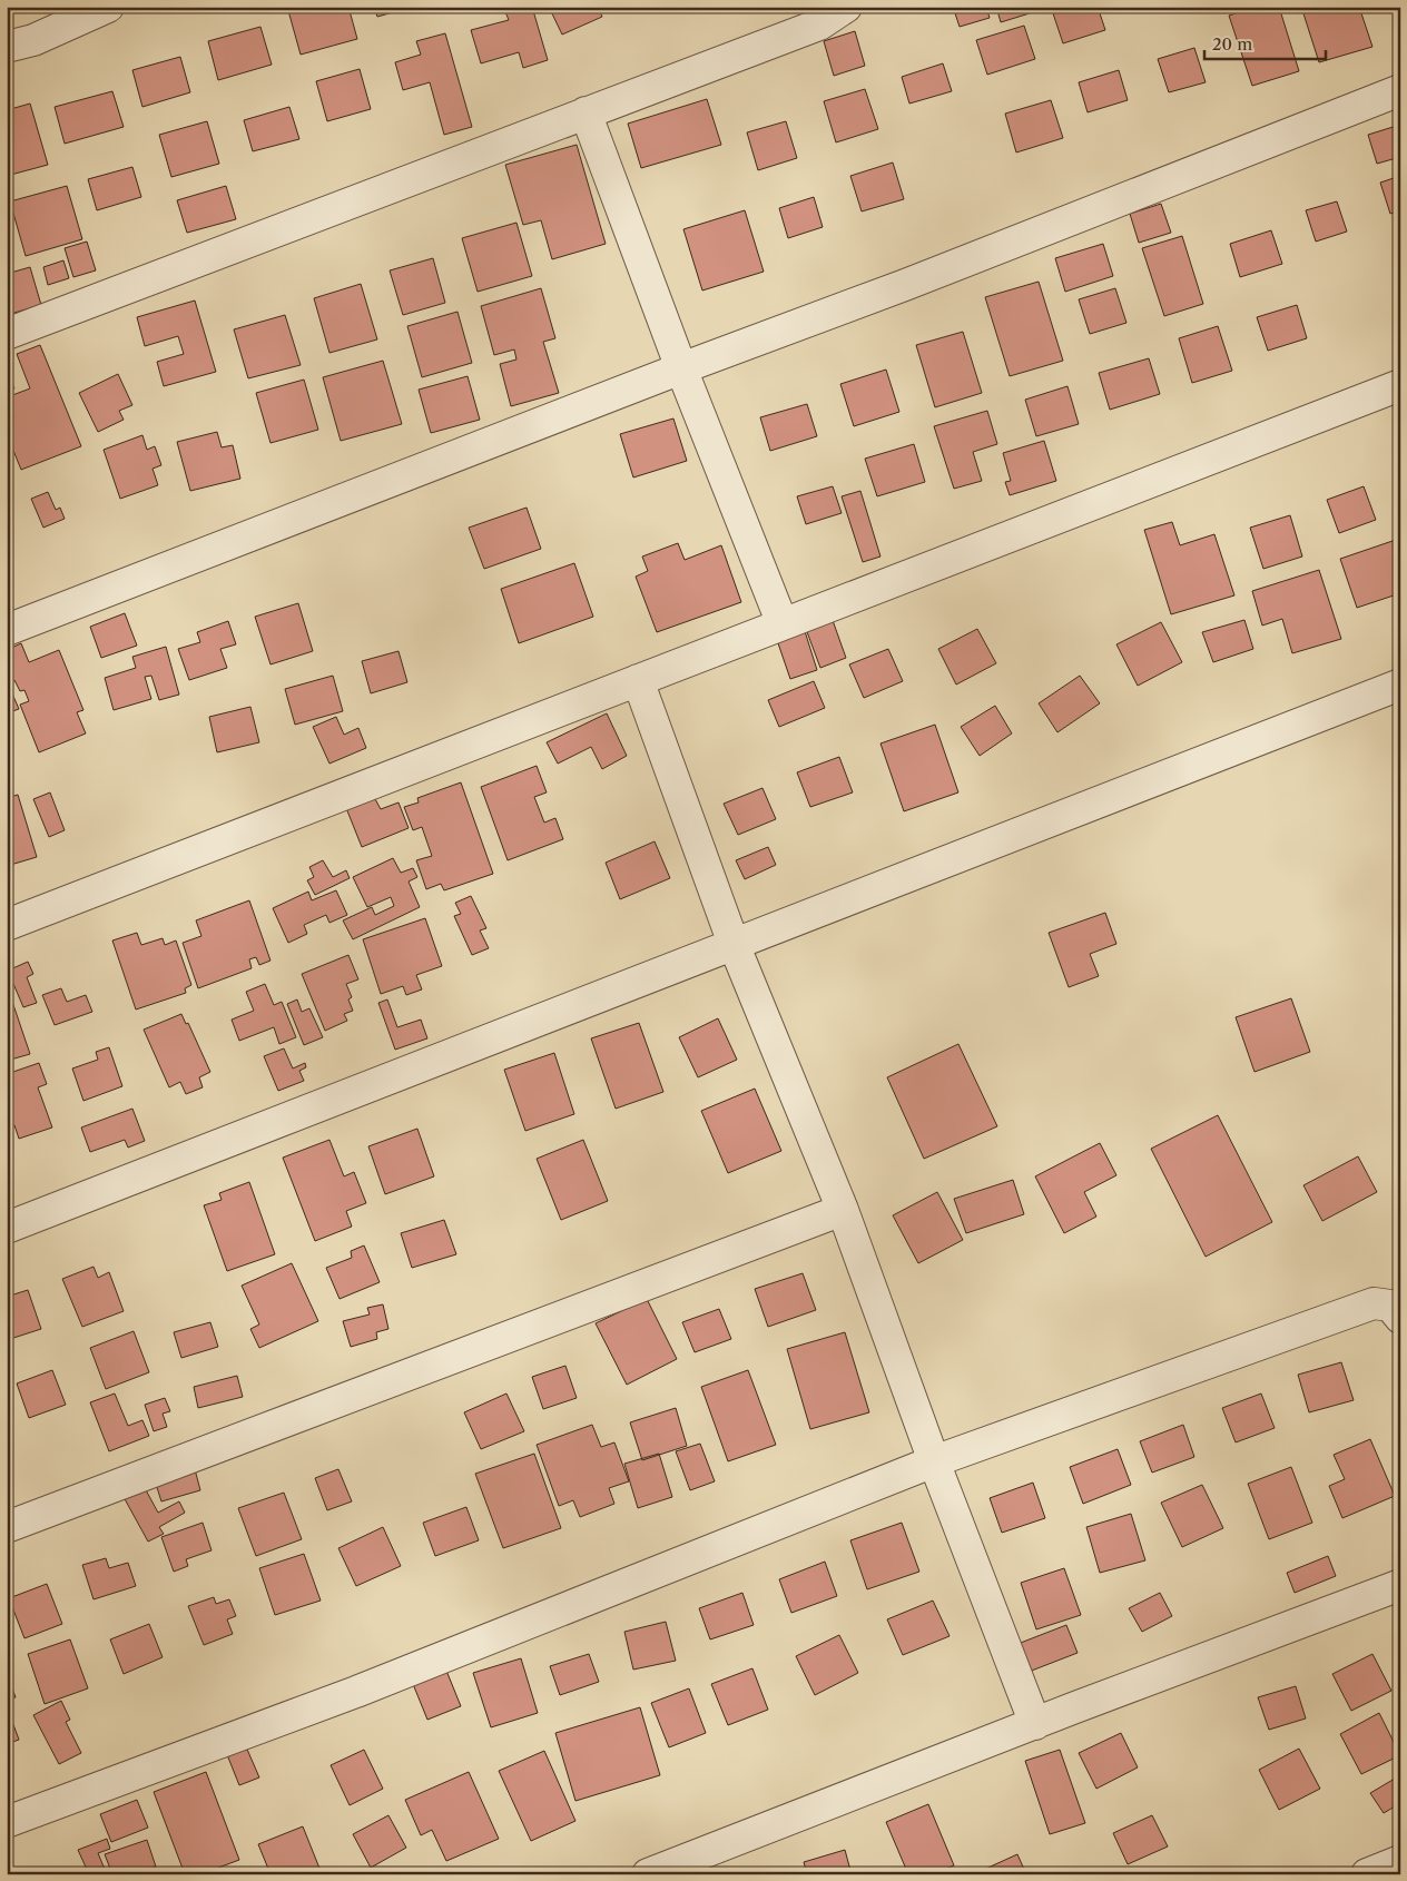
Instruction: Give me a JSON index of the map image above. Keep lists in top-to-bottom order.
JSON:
{
  "scale_bar": "20 m"
}
